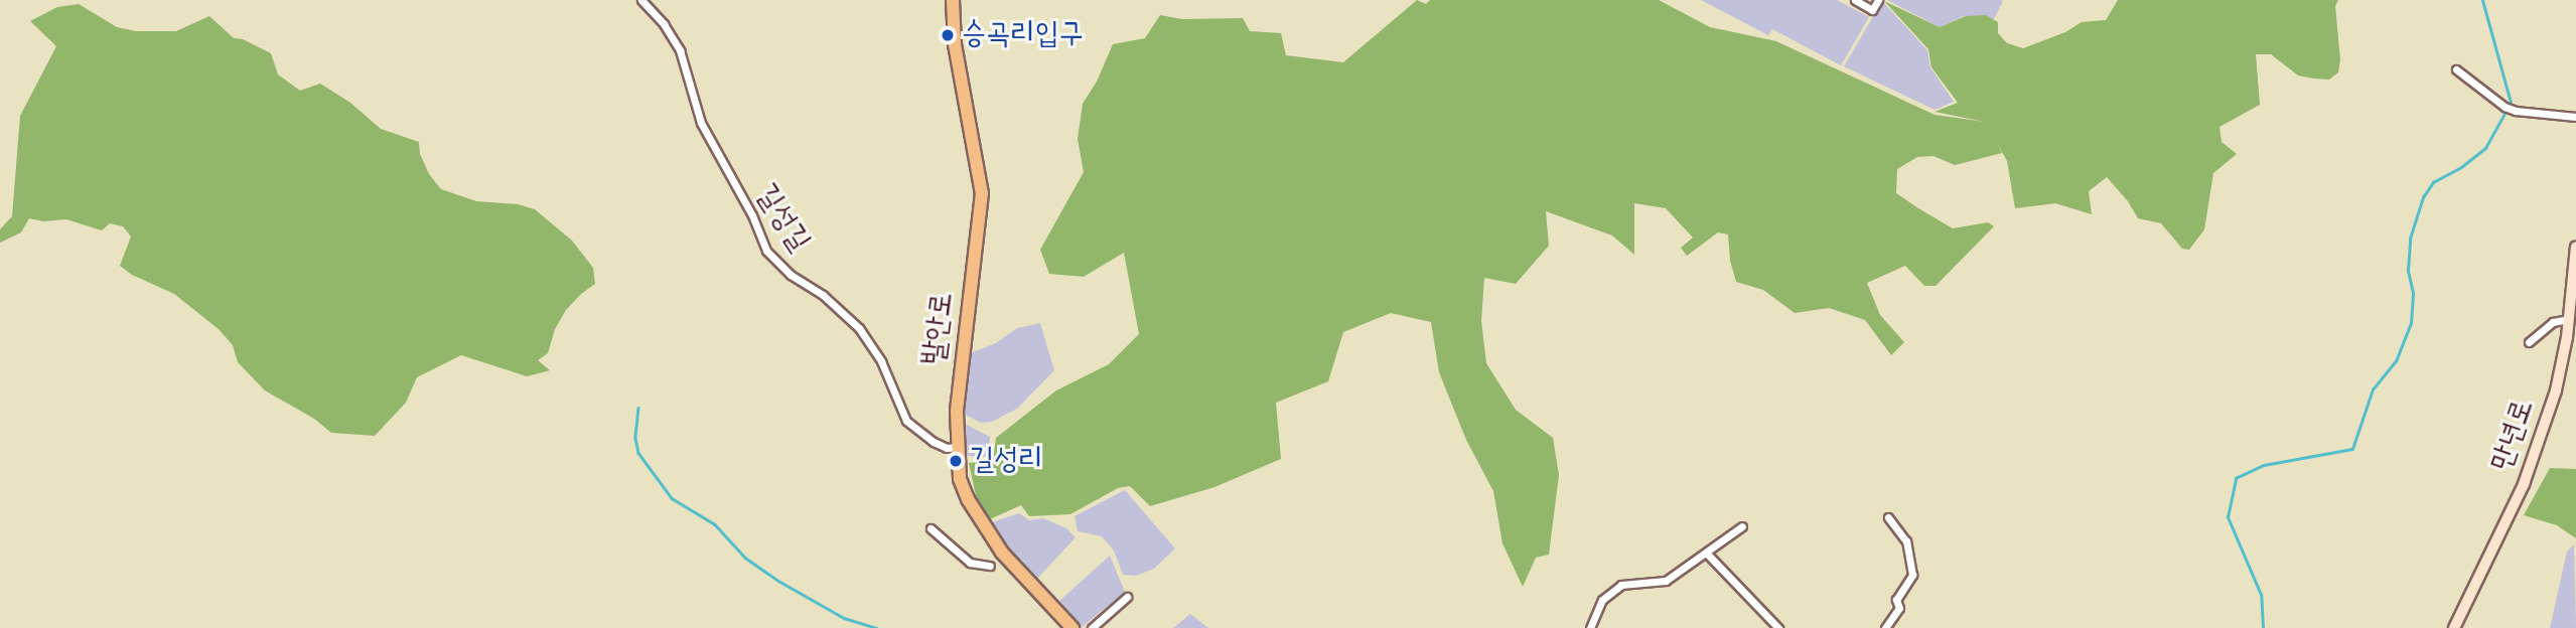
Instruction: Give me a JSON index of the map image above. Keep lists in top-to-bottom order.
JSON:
{
  "streets": {
    "main road": ["발안로", "만년로"],
    "street": ["길성길"]
  },
  "crossings": [
    ["길성길", "발안로"]
  ],
  "places": ["승곡리입구", "길성리"]
}
